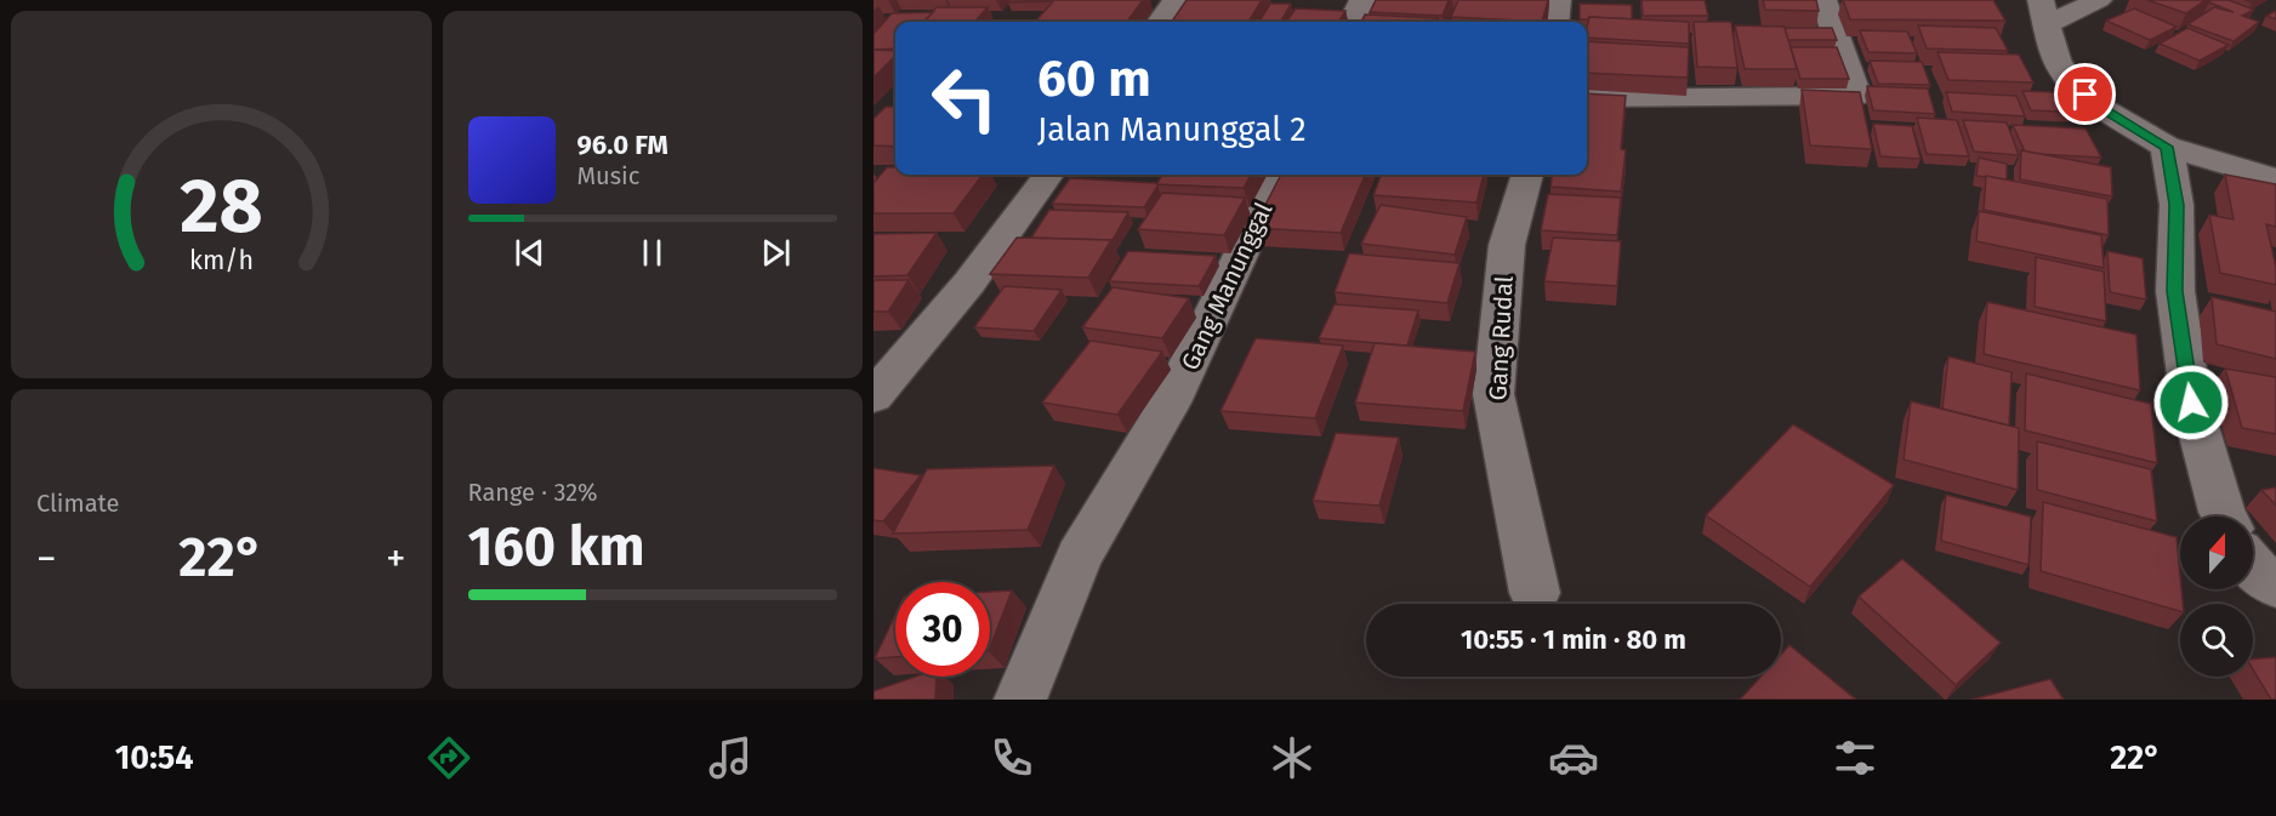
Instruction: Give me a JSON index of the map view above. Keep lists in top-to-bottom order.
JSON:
{
  "streets": {
    "street": ["Gang Manunggal", "Gang Rudal"]
  },
  "north": "top",
  "page": {
    "turn": ["60 m", "Jalan Manunggal 2"],
    "song": ["96.0 FM", "Music"],
    "tile": [
      "Climate",
      ["Range · 32%", "160 km"]
    ],
    "heat": ["−", "22°", "+"],
    "limit": "30",
    "trip": "10:55 · 1 min · 80 m",
    "tabs": ["10:54", "22°"],
    "gauge": ["28", "km/h"]
  }
}
